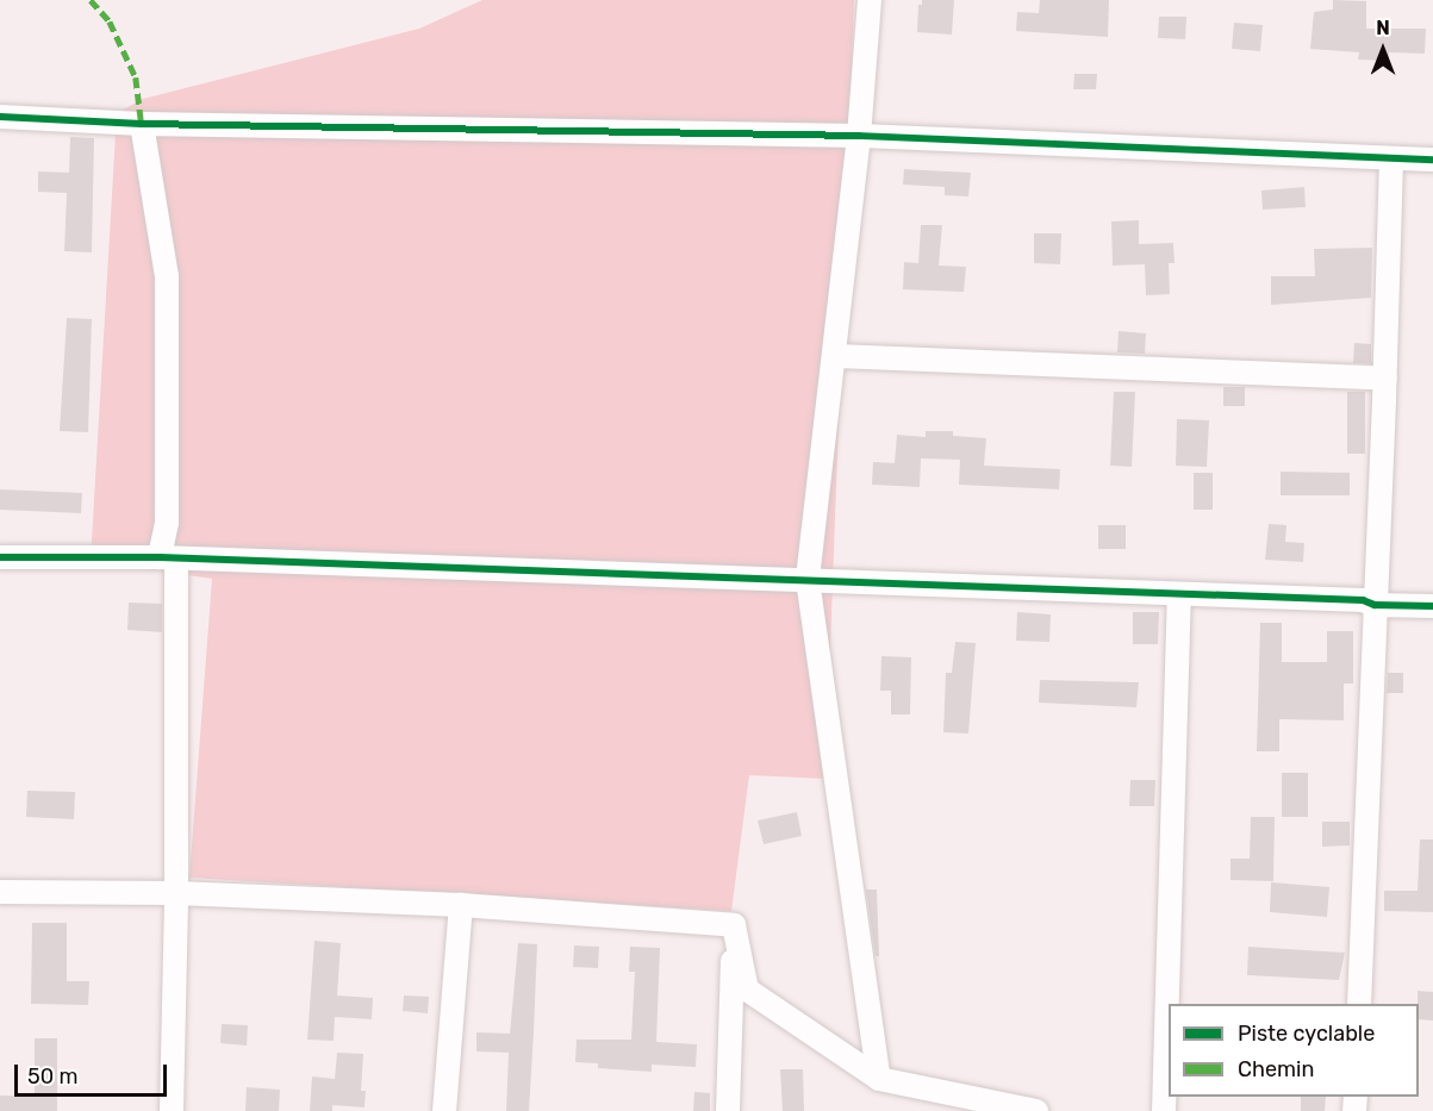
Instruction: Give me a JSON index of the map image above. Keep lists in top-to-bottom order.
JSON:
{
  "legend": ["Piste cyclable", "Chemin"],
  "scale_bar": "50 m",
  "north": "top"
}
